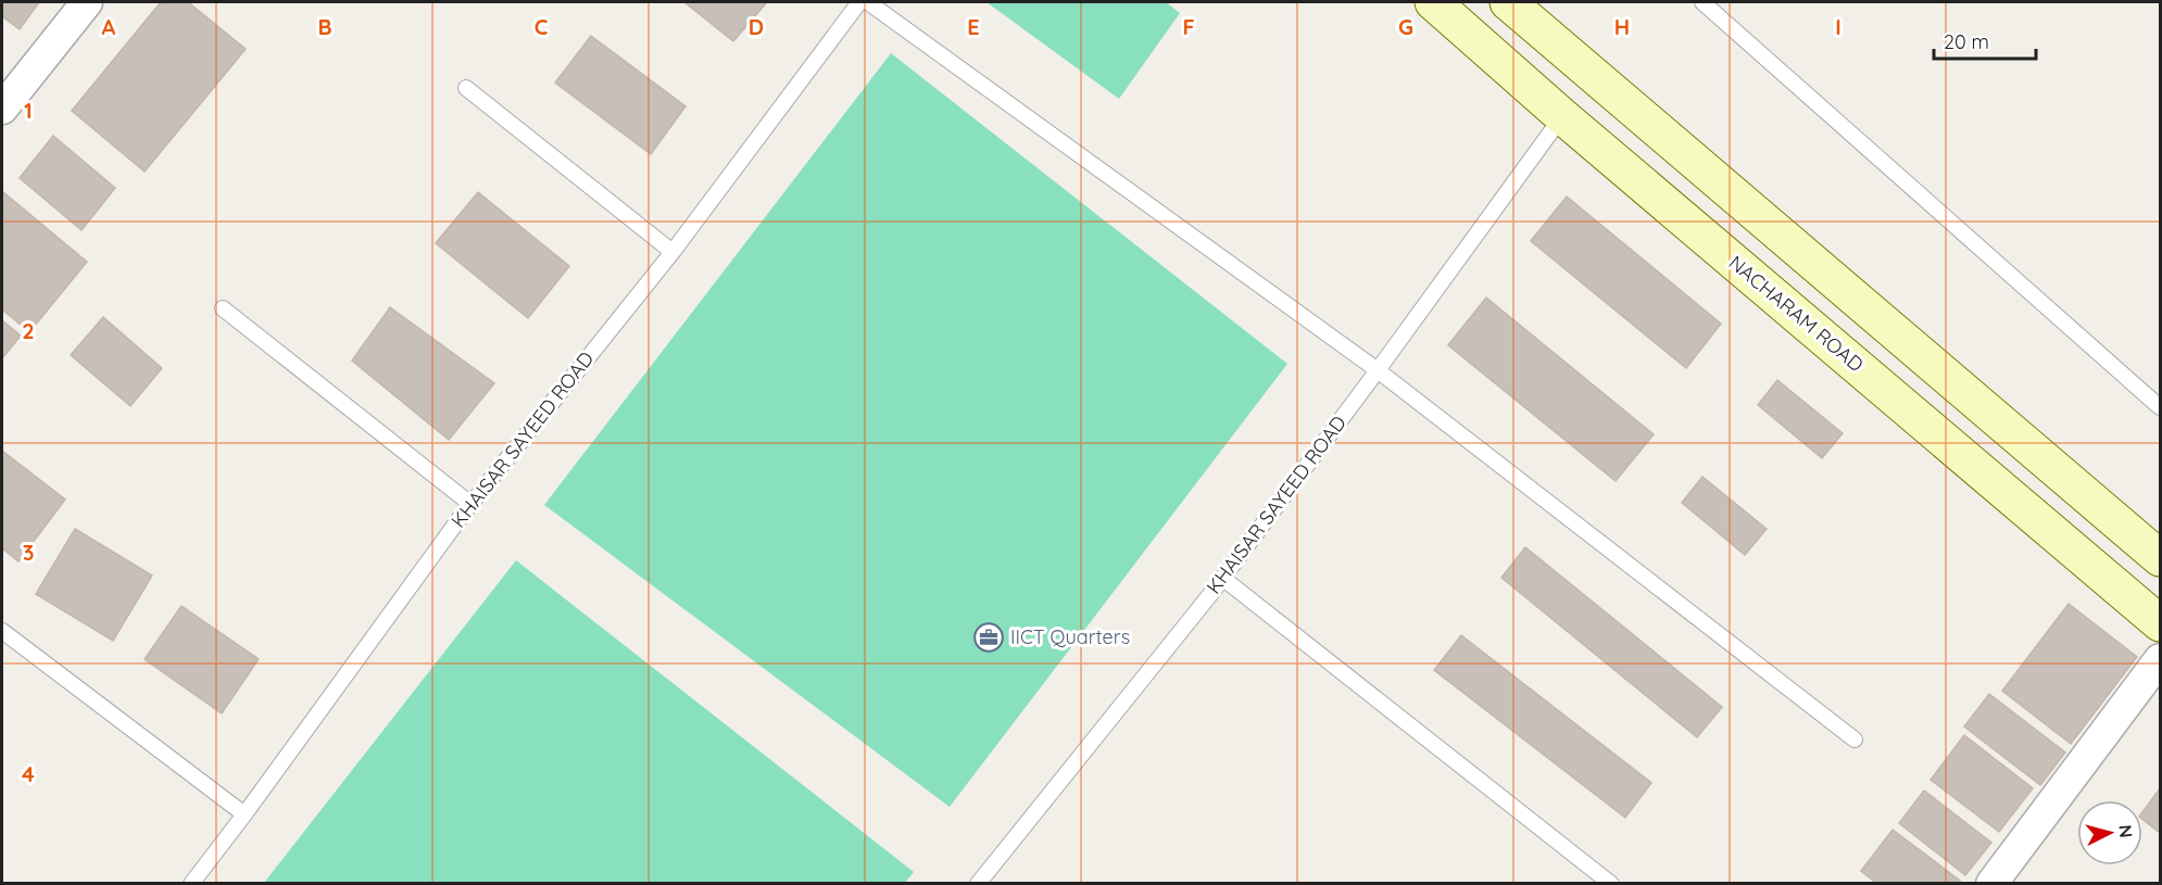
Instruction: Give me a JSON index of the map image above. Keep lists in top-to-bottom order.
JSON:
{
  "streets": {
    "main road": ["NACHARAM ROAD"],
    "lane": ["KHAISAR SAYEED ROAD"]
  },
  "crossings": [
    ["NACHARAM ROAD", "KHAISAR SAYEED ROAD"]
  ],
  "places": {
    "office": ["IICT Quarters"]
  },
  "scale_bar": "20 m",
  "north": "right",
  "grid": {
    "columns": [
      "A",
      "B",
      "C",
      "D",
      "E",
      "F",
      "G",
      "H",
      "I"
    ],
    "rows": [
      "1",
      "2",
      "3",
      "4"
    ]
  }
}
